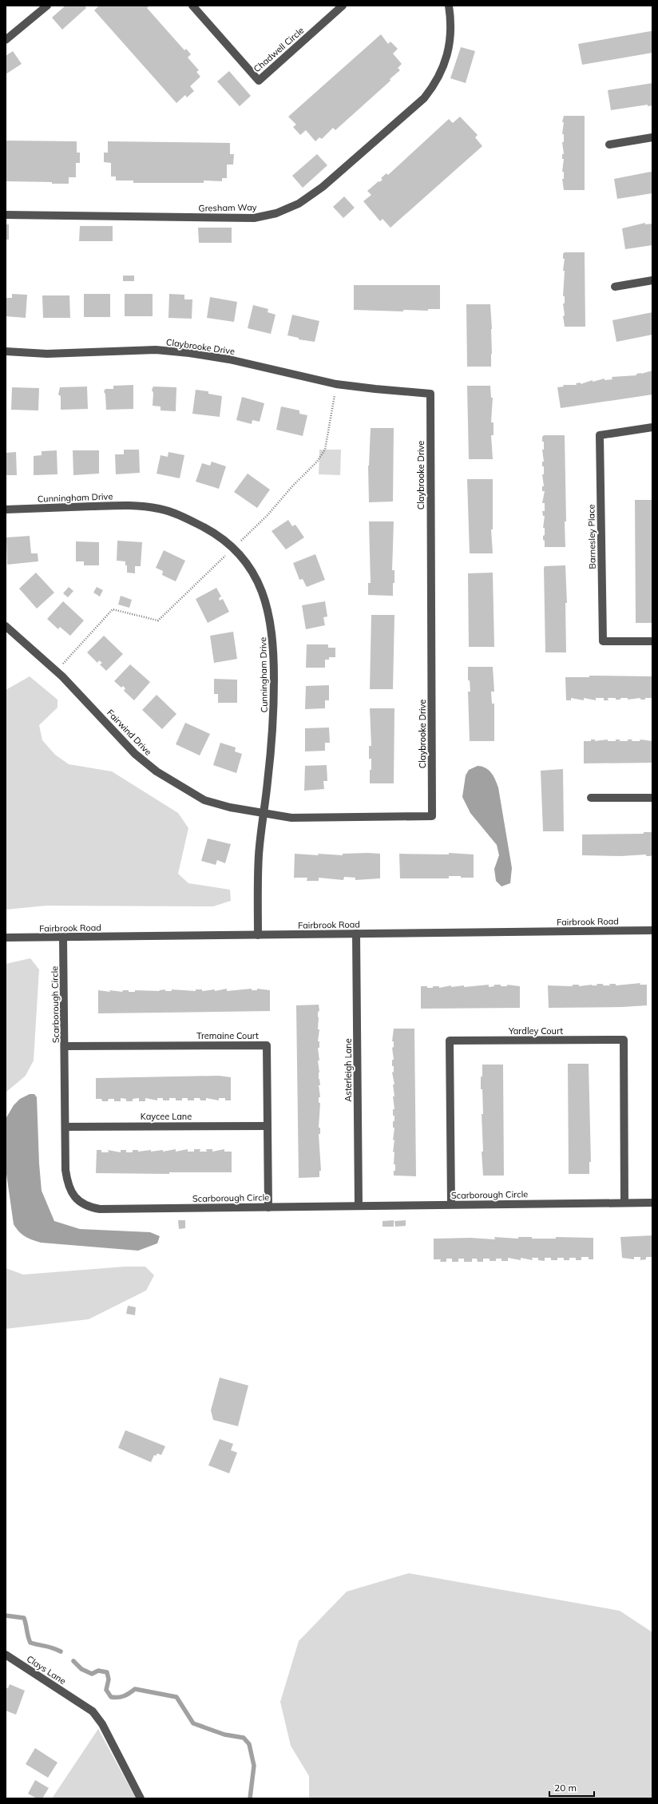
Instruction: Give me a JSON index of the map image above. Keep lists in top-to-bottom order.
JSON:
{
  "streets": {
    "street": [
      "Chadwell Circle",
      "Gresham Way",
      "Claybrooke Drive",
      "Cunningham Drive",
      "Barnesley Place",
      "Fairwind Drive",
      "Fairbrook Road",
      "Scarborough Circle",
      "Yardley Court",
      "Tremaine Court",
      "Asterleigh Lane",
      "Kaycee Lane",
      "Clays Lane"
    ]
  },
  "crossings": [
    ["Claybrooke Drive", "Cunningham Drive"],
    ["Claybrooke Drive", "Fairwind Drive"],
    ["Cunningham Drive", "Fairwind Drive"],
    ["Cunningham Drive", "Fairbrook Road"],
    ["Fairbrook Road", "Scarborough Circle"],
    ["Fairbrook Road", "Asterleigh Lane"],
    ["Scarborough Circle", "Yardley Court"],
    ["Scarborough Circle", "Tremaine Court"],
    ["Scarborough Circle", "Asterleigh Lane"],
    ["Scarborough Circle", "Kaycee Lane"],
    ["Tremaine Court", "Kaycee Lane"]
  ],
  "scale_bar": "20 m"
}
